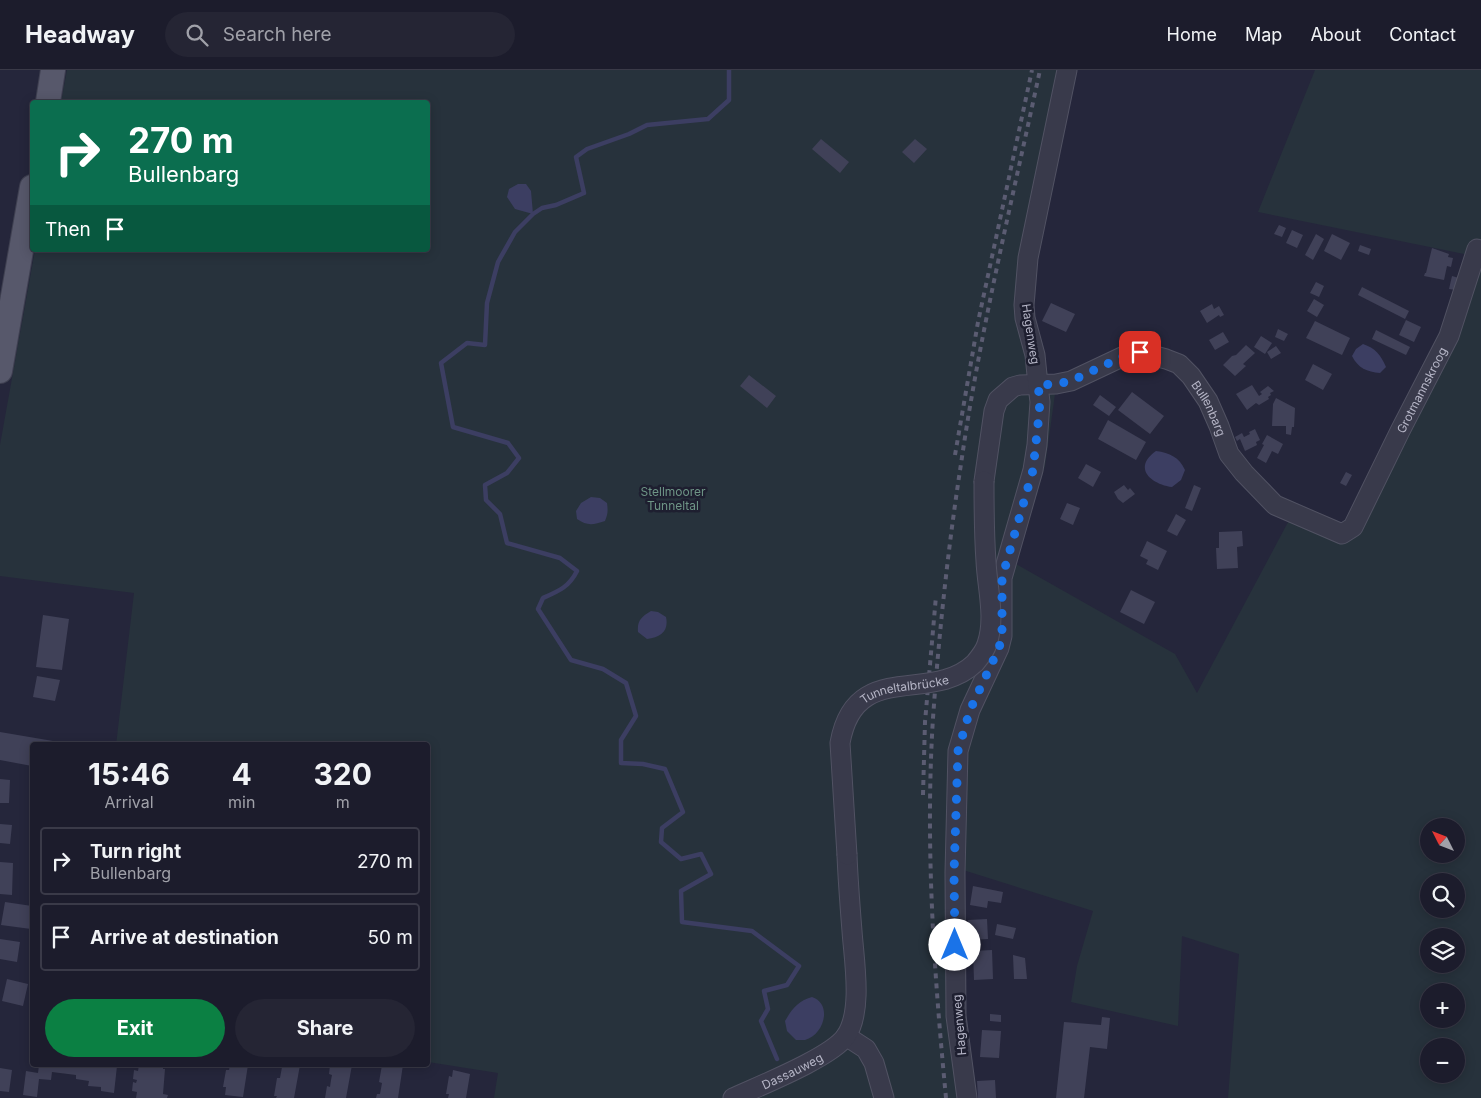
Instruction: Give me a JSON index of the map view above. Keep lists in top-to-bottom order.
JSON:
{
  "streets": {
    "street": [
      "Hagenweg",
      "Grotmannskroog",
      "Bullenbarg",
      "Tunneltalbrücke",
      "Dassauweg"
    ]
  },
  "crossings": [
    ["Hagenweg", "Bullenbarg"],
    ["Hagenweg", "Tunneltalbrücke"],
    ["Grotmannskroog", "Bullenbarg"],
    ["Bullenbarg", "Tunneltalbrücke"],
    ["Tunneltalbrücke", "Dassauweg"]
  ],
  "parks": ["Stellmoorer Tunneltal"],
  "north": "top left",
  "page": {
    "header": "Headway",
    "search": "Search here",
    "nav": [
      "Home",
      "Map",
      "About",
      "Contact"
    ],
    "turn": ["270 m", "Bullenbarg"],
    "then": "Then",
    "eta": [
      "15:46",
      "Arrival",
      "4",
      "min",
      "320",
      "m"
    ],
    "map_buttons": ["+", "−"],
    "list": [
      {
        "name": "Turn right",
        "note": "Bullenbarg",
        "value": "270 m"
      },
      {
        "name": "Arrive at destination",
        "value": "50 m"
      }
    ],
    "buttons": ["Exit", "Share"]
  }
}
